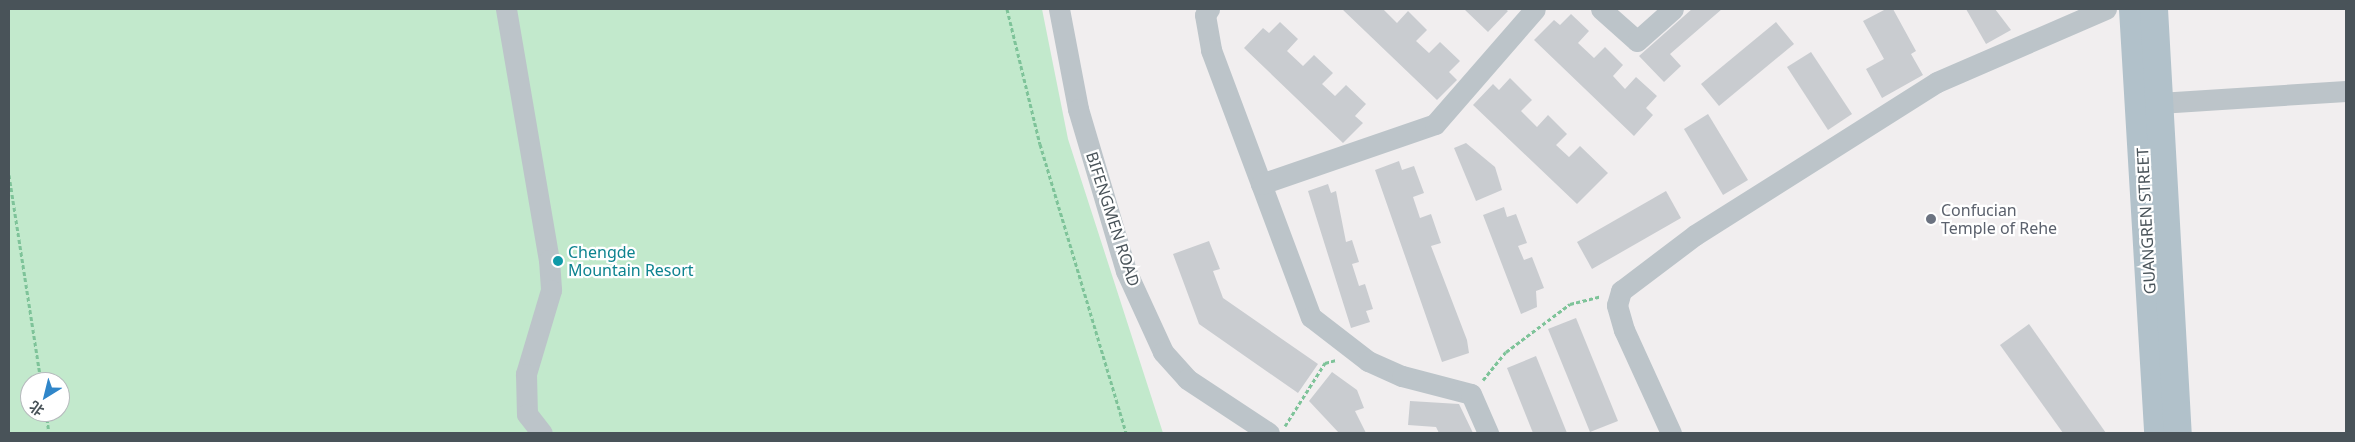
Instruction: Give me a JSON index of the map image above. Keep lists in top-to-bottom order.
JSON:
{
  "streets": {
    "main road": ["GUANGREN STREET"],
    "street": ["BIFENGMEN ROAD"]
  },
  "places": ["Confucian Temple of Rehe", "Chengde Mountain Resort"],
  "north": "bottom left"
}
